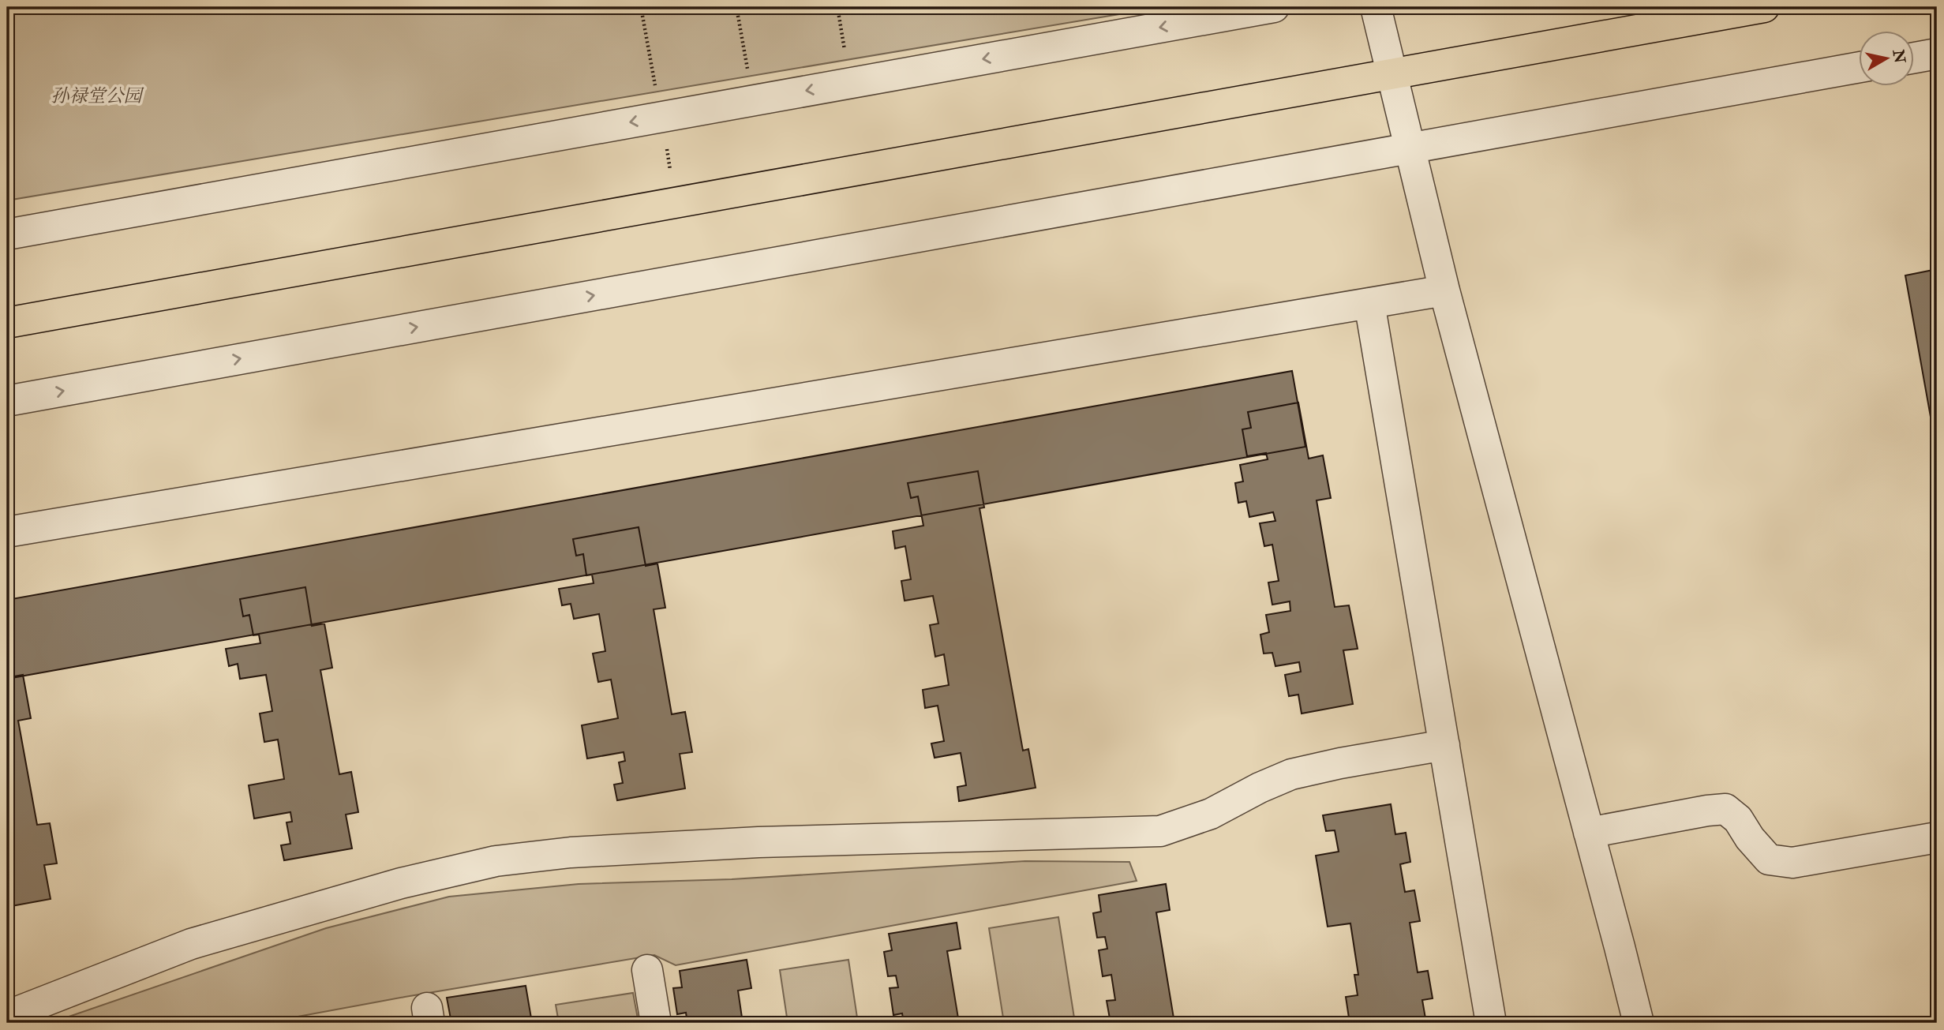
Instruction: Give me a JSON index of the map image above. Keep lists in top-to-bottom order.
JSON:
{
  "parks": ["孙禄堂公园"],
  "north": "right"
}
